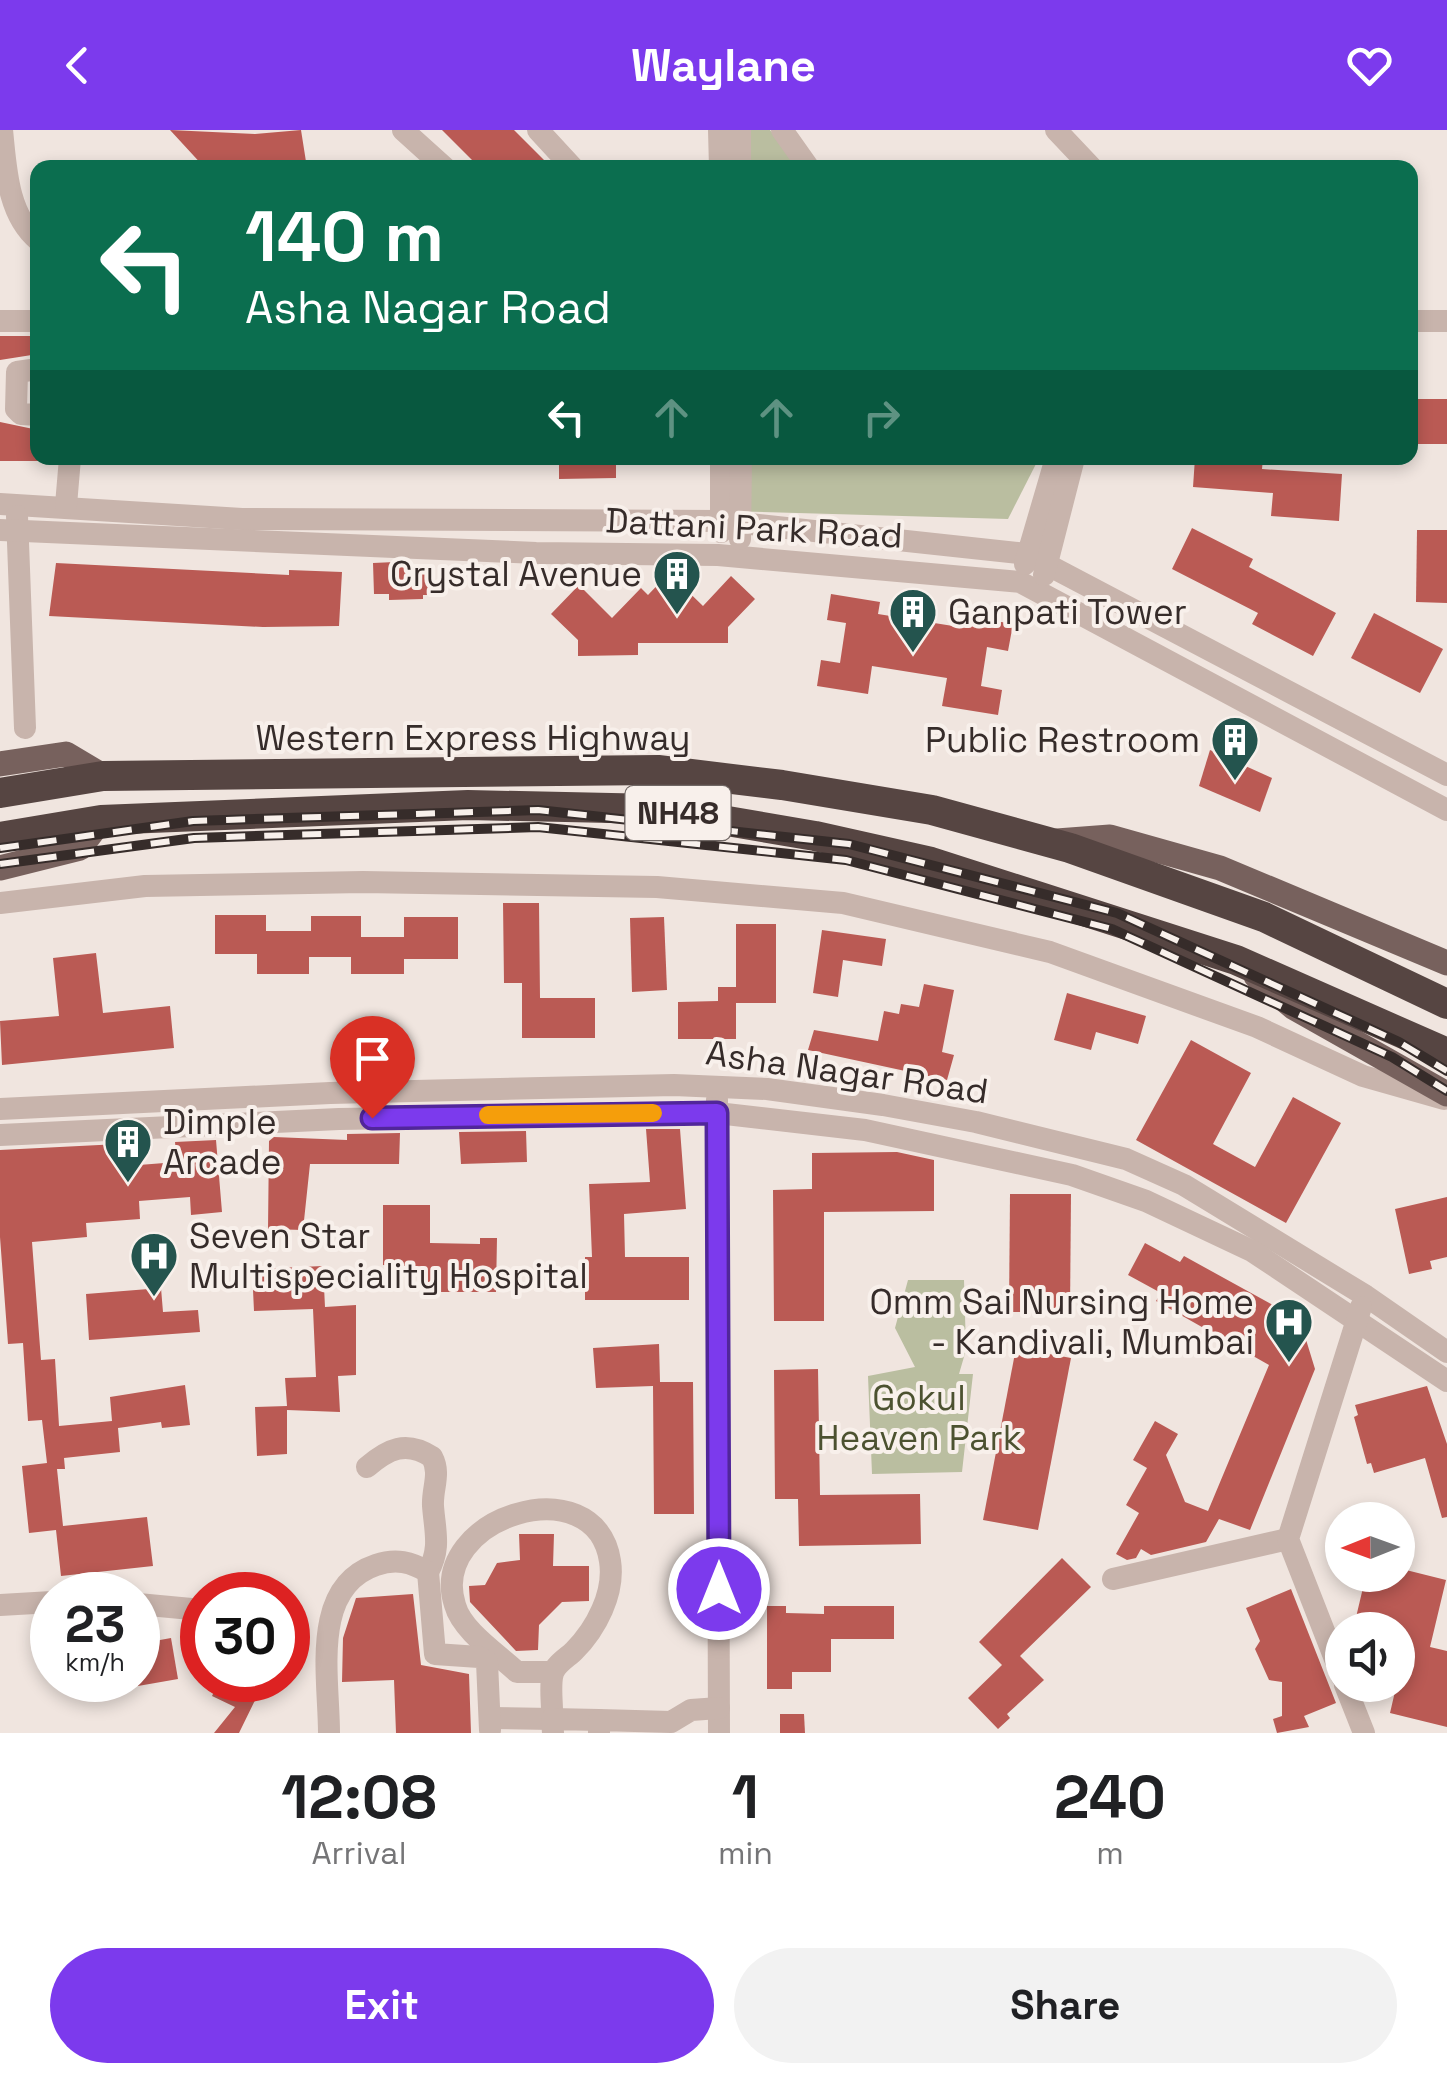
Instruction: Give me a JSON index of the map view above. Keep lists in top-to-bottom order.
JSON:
{
  "streets": {
    "highway": ["Western Express Highway", "NH48"],
    "street": ["Dattani Park Road", "Asha Nagar Road"]
  },
  "parks": ["Gokul Heaven Park"],
  "places": {
    "building": [
      "Crystal Avenue",
      "Ganpati Tower",
      "Public Restroom",
      "Dimple Arcade"
    ],
    "hospital": ["Seven Star Multispeciality Hospital", "Omm Sai Nursing Home - Kandivali, Mumbai"]
  },
  "north": "left",
  "page": {
    "header": "Waylane",
    "turn": ["140 m", "Asha Nagar Road"],
    "speed": "23 km/h",
    "limit": "30",
    "eta": [
      "12:08",
      "Arrival",
      "1",
      "min",
      "240",
      "m"
    ],
    "buttons": ["Exit", "Share"]
  }
}
